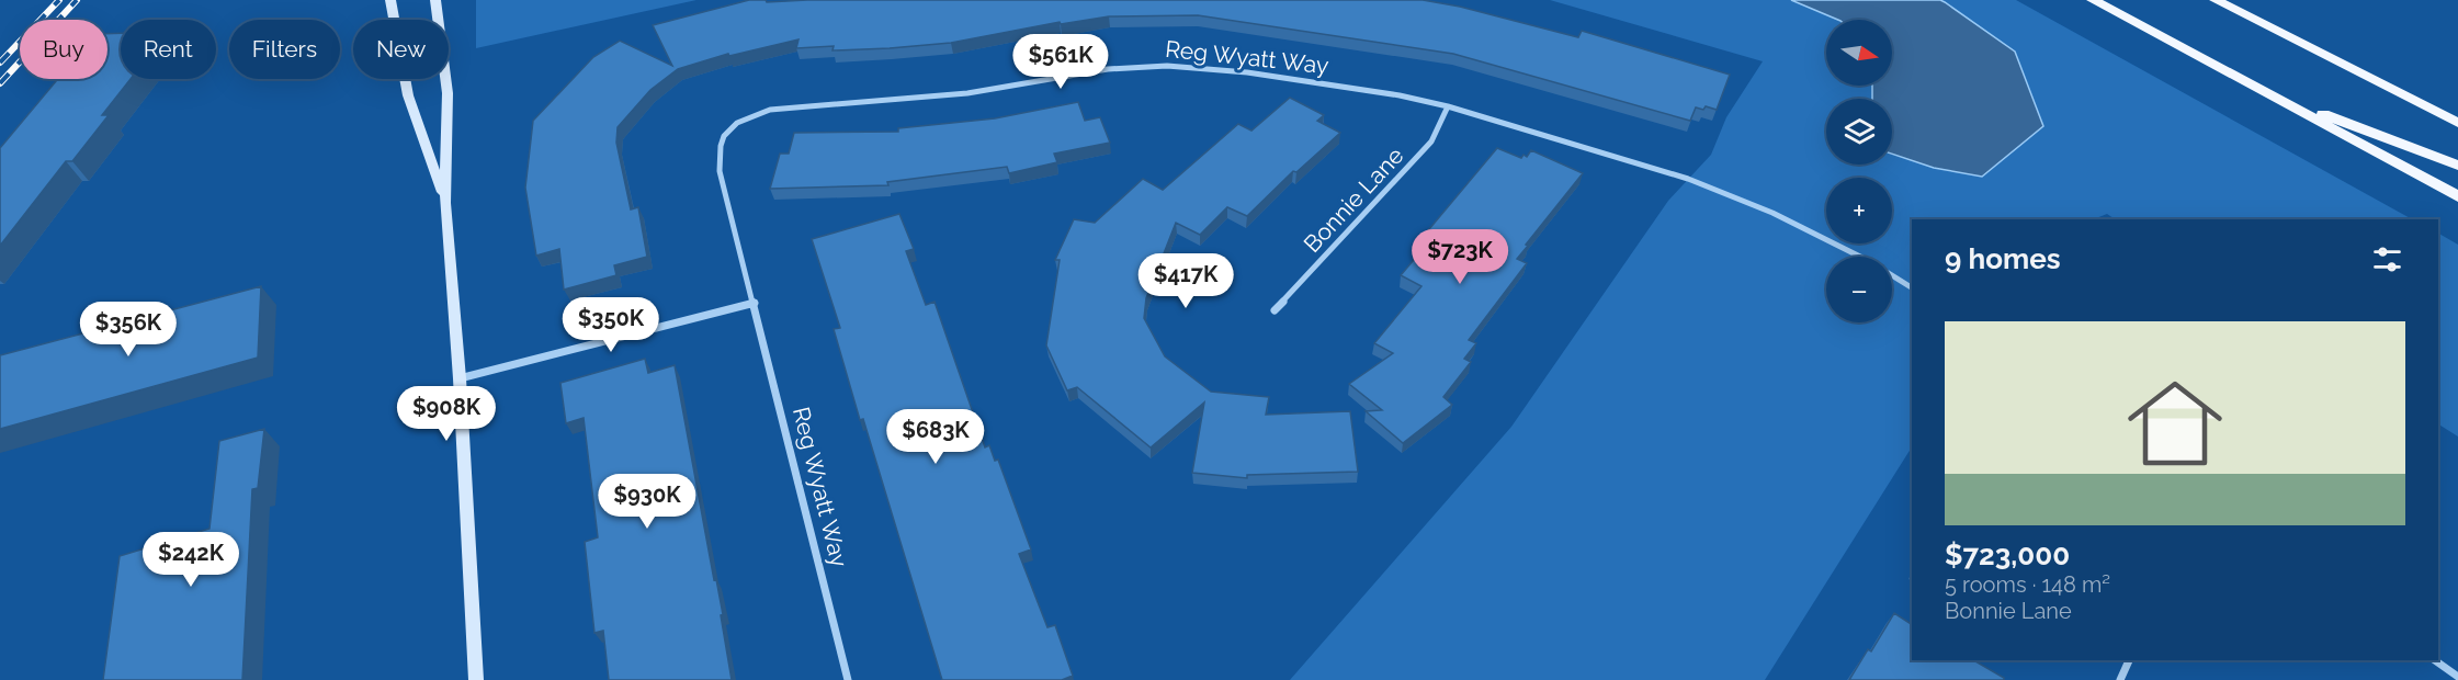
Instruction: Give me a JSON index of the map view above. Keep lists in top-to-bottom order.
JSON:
{
  "streets": {
    "street": ["Reg Wyatt Way", "Bonnie Lane"]
  },
  "crossings": [
    ["Reg Wyatt Way", "Bonnie Lane"]
  ],
  "north": "right",
  "page": {
    "map_buttons": ["+", "−"],
    "chip": [
      "Buy",
      "Rent",
      "Filters",
      "New"
    ],
    "price": [
      "$561K",
      "$723K",
      "$417K",
      "$350K",
      "$356K",
      "$908K",
      "$683K",
      "$930K",
      "$242K"
    ],
    "heading": "9 homes",
    "list": [
      {
        "name": "$723,000",
        "note": "5 rooms · 148 m² · Bonnie Lane"
      }
    ]
  }
}
